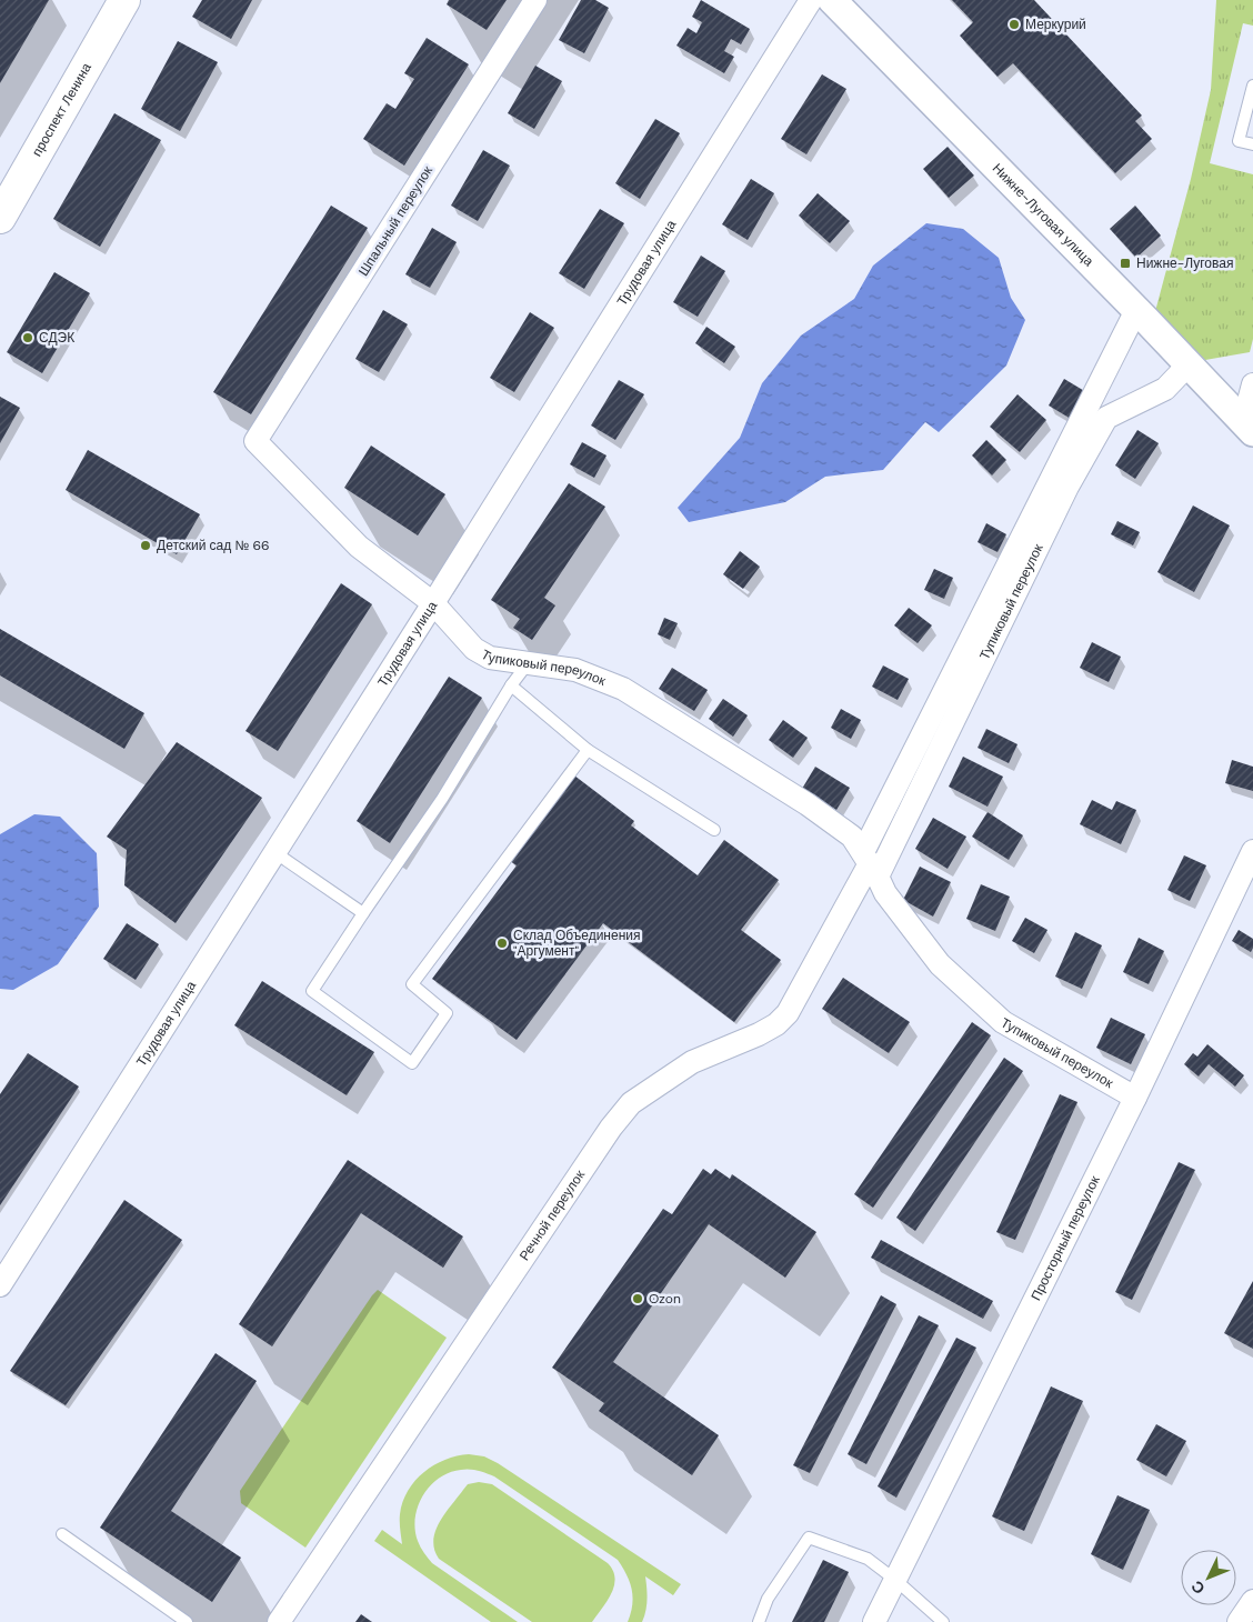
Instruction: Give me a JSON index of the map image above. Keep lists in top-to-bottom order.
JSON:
{
  "streets": {
    "main road": ["проспект Ленина"],
    "street": [
      "Нижне-Луговая улица",
      "Шпальный переулок",
      "Трудовая улица",
      "Тупиковый переулок",
      "Речной переулок",
      "Просторный переулок"
    ]
  },
  "crossings": [
    ["Нижне-Луговая улица", "Тупиковый переулок"],
    ["Шпальный переулок", "Тупиковый переулок"],
    ["Трудовая улица", "Тупиковый переулок"],
    ["Тупиковый переулок", "Речной переулок"],
    ["Тупиковый переулок", "Просторный переулок"]
  ],
  "places": {
    "other": [
      "Меркурий",
      "СДЭК",
      "Детский сад № 66",
      "Склад Объединения \"Аргумент\"",
      "Ozon"
    ],
    "transit": ["Нижне-Луговая"]
  },
  "north": "bottom left"
}
